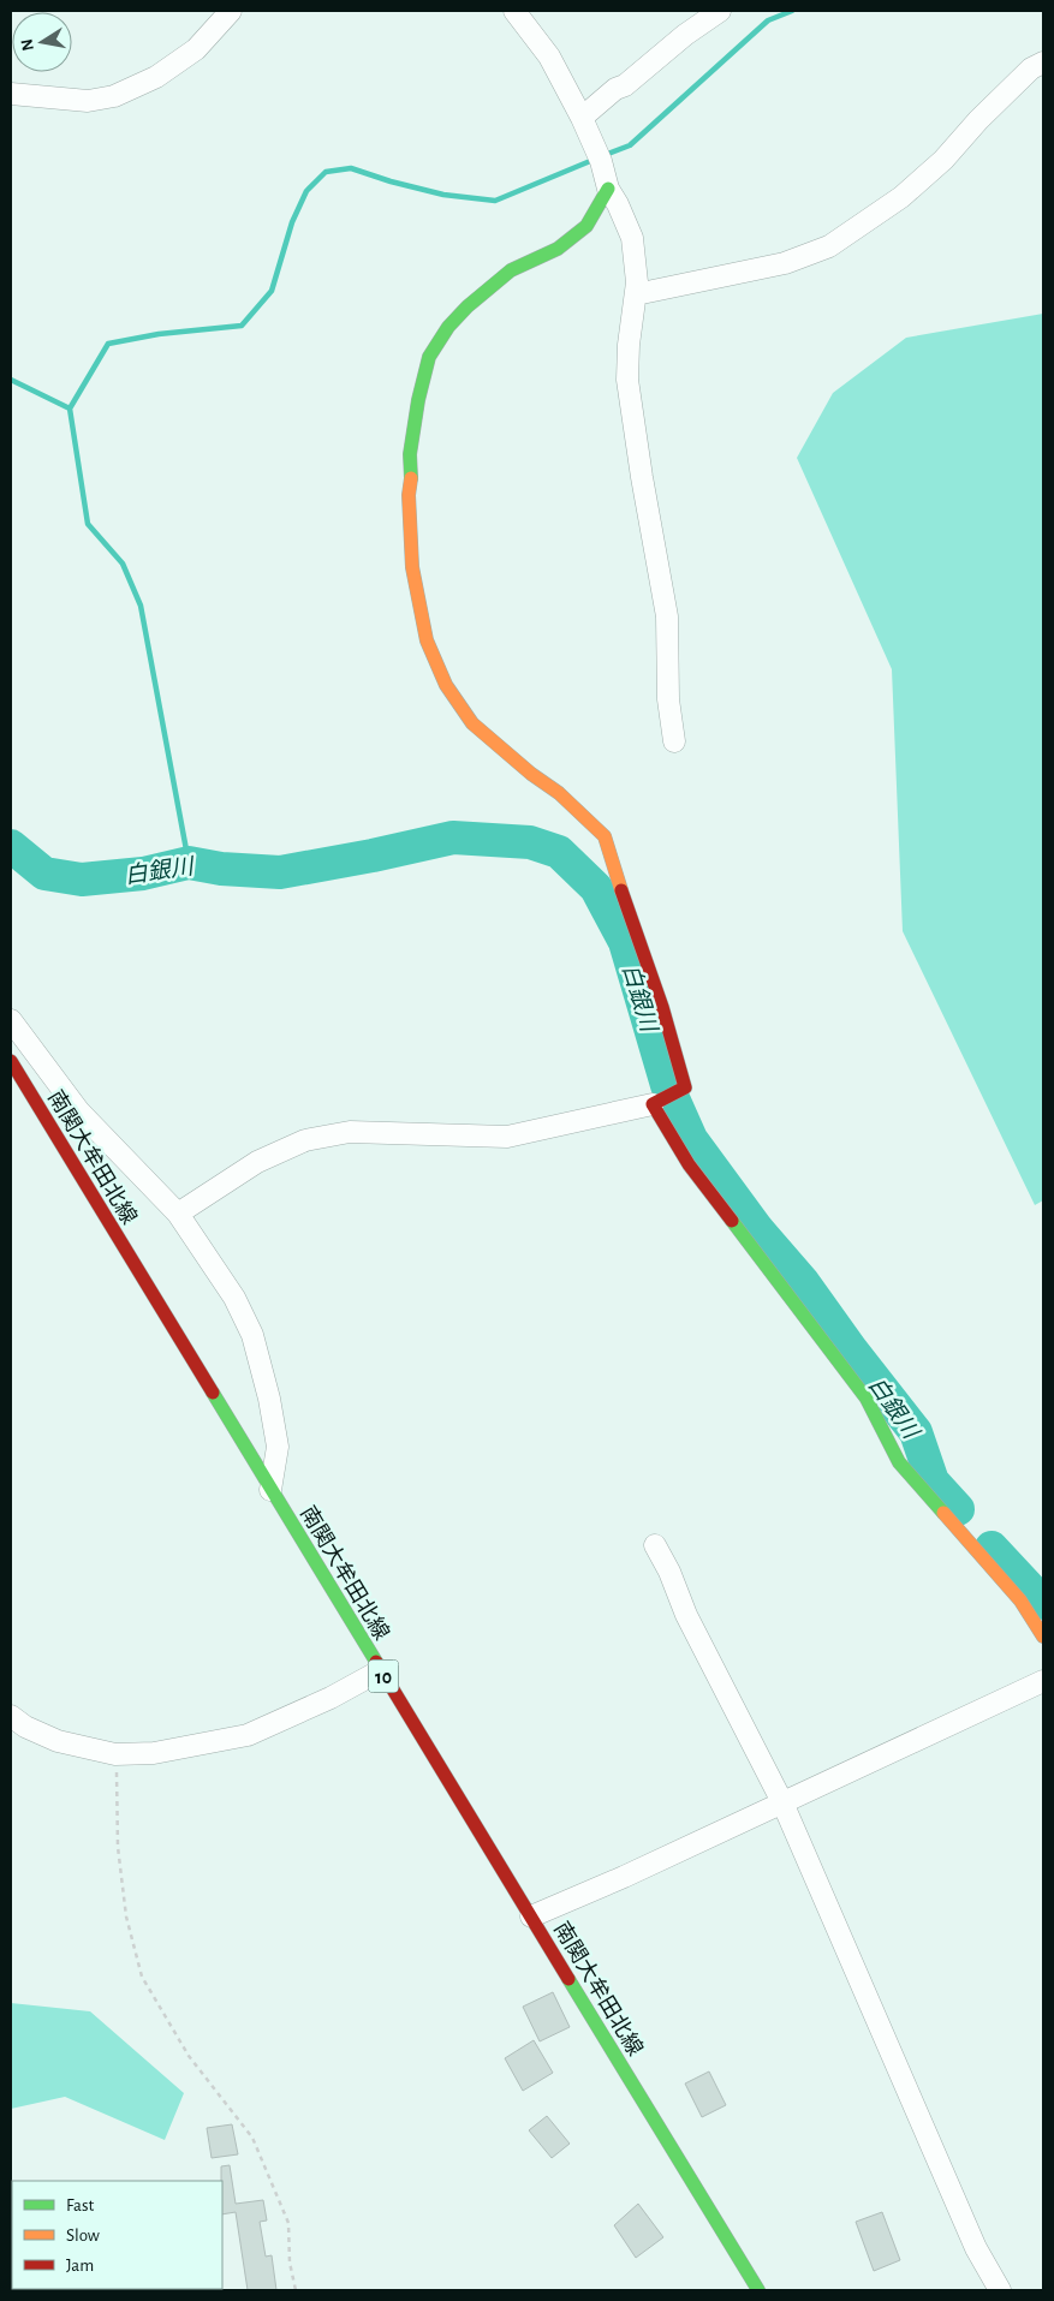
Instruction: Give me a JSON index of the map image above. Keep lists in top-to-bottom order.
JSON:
{
  "streets": {
    "street": ["南関大牟田北線", "10"]
  },
  "water": ["白銀川"],
  "legend": ["Fast", "Slow", "Jam"],
  "north": "left"
}
